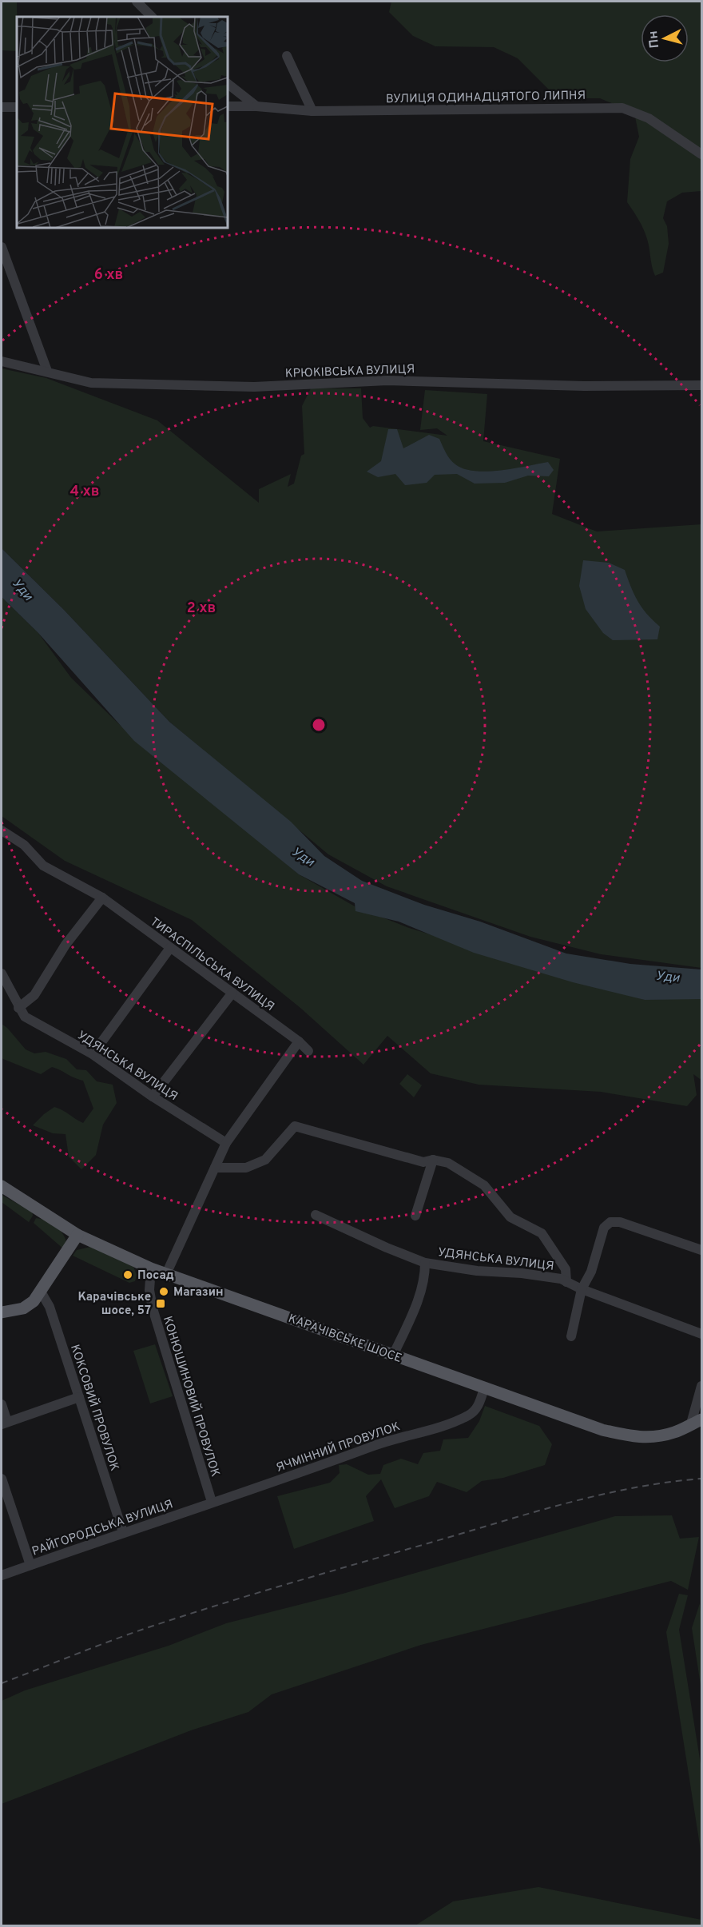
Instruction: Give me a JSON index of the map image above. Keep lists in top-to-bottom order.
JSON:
{
  "streets": {
    "main road": ["КАРАЧІВСЬКЕ ШОСЕ"],
    "street": [
      "ВУЛИЦЯ ОДИНАДЦЯТОГО ЛИПНЯ",
      "КРЮКІВСЬКА ВУЛИЦЯ",
      "ТИРАСПІЛЬСЬКА ВУЛИЦЯ",
      "УДЯНСЬКА ВУЛИЦЯ",
      "КОНЮШИНОВИЙ ПРОВУЛОК",
      "КОКСОВИЙ ПРОВУЛОК",
      "ЯЧМІННИЙ ПРОВУЛОК",
      "РАЙГОРОДСЬКА ВУЛИЦЯ"
    ]
  },
  "crossings": [
    ["КАРАЧІВСЬКЕ ШОСЕ", "КОНЮШИНОВИЙ ПРОВУЛОК"],
    ["КАРАЧІВСЬКЕ ШОСЕ", "ЯЧМІННИЙ ПРОВУЛОК"],
    ["КОНЮШИНОВИЙ ПРОВУЛОК", "ЯЧМІННИЙ ПРОВУЛОК"],
    ["КОНЮШИНОВИЙ ПРОВУЛОК", "РАЙГОРОДСЬКА ВУЛИЦЯ"],
    ["КОКСОВИЙ ПРОВУЛОК", "РАЙГОРОДСЬКА ВУЛИЦЯ"],
    ["ЯЧМІННИЙ ПРОВУЛОК", "РАЙГОРОДСЬКА ВУЛИЦЯ"]
  ],
  "water": ["Уди"],
  "places": {
    "other": ["Посад", "Магазин"],
    "transit": ["Карачівське шосе, 57"]
  },
  "north": "left",
  "rings": ["6 хв", "4 хв", "2 хв"]
}
